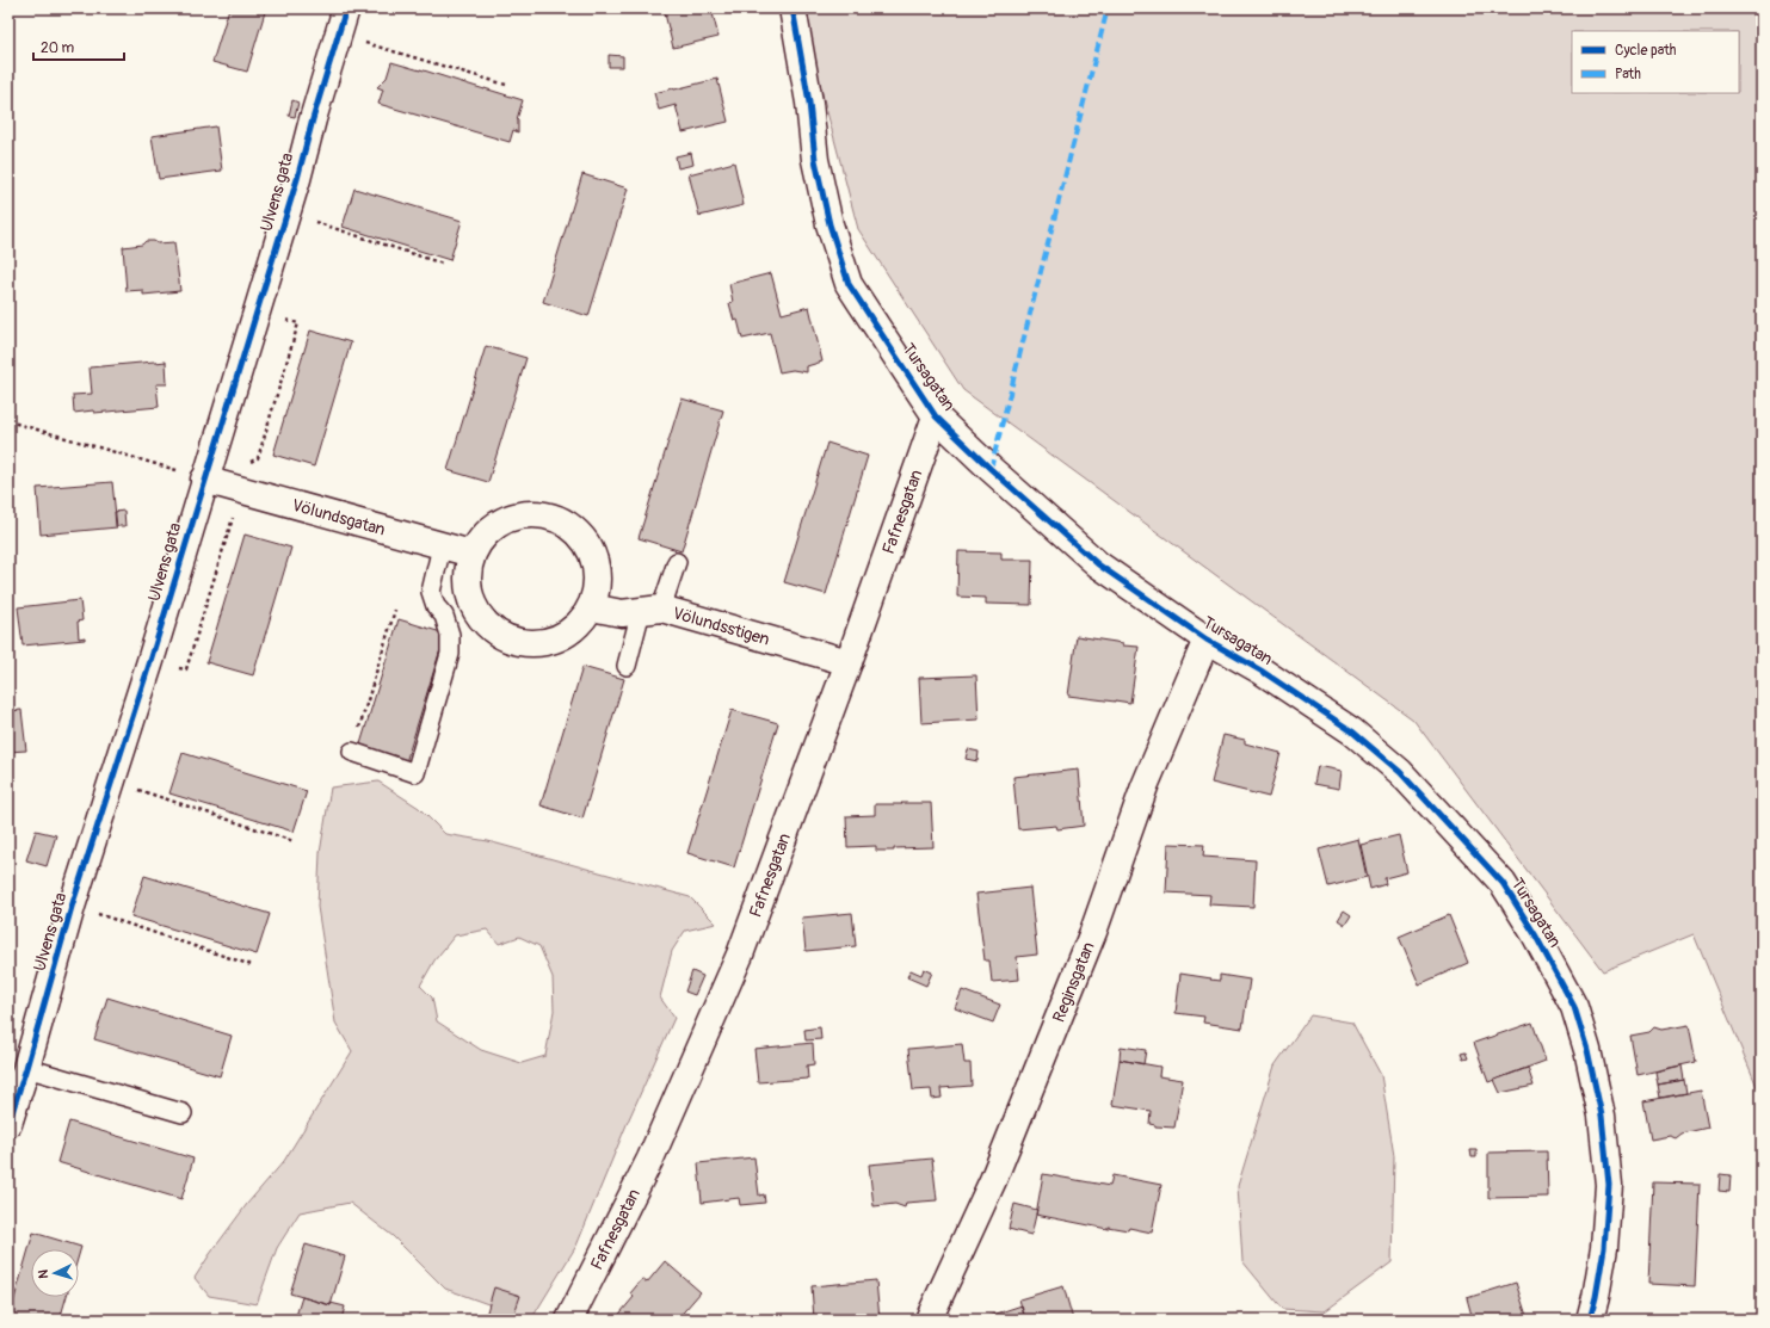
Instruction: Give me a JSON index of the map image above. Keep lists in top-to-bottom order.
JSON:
{
  "streets": {
    "street": [
      "Ulvens gata",
      "Tursagatan",
      "Fafnesgatan",
      "Völundsgatan",
      "Völundsstigen",
      "Reginsgatan"
    ]
  },
  "crossings": [
    ["Ulvens gata", "Völundsgatan"],
    ["Tursagatan", "Fafnesgatan"],
    ["Tursagatan", "Reginsgatan"],
    ["Fafnesgatan", "Völundsstigen"],
    ["Völundsgatan", "Völundsstigen"]
  ],
  "legend": ["Cycle path", "Path"],
  "scale_bar": "20 m",
  "north": "left"
}
